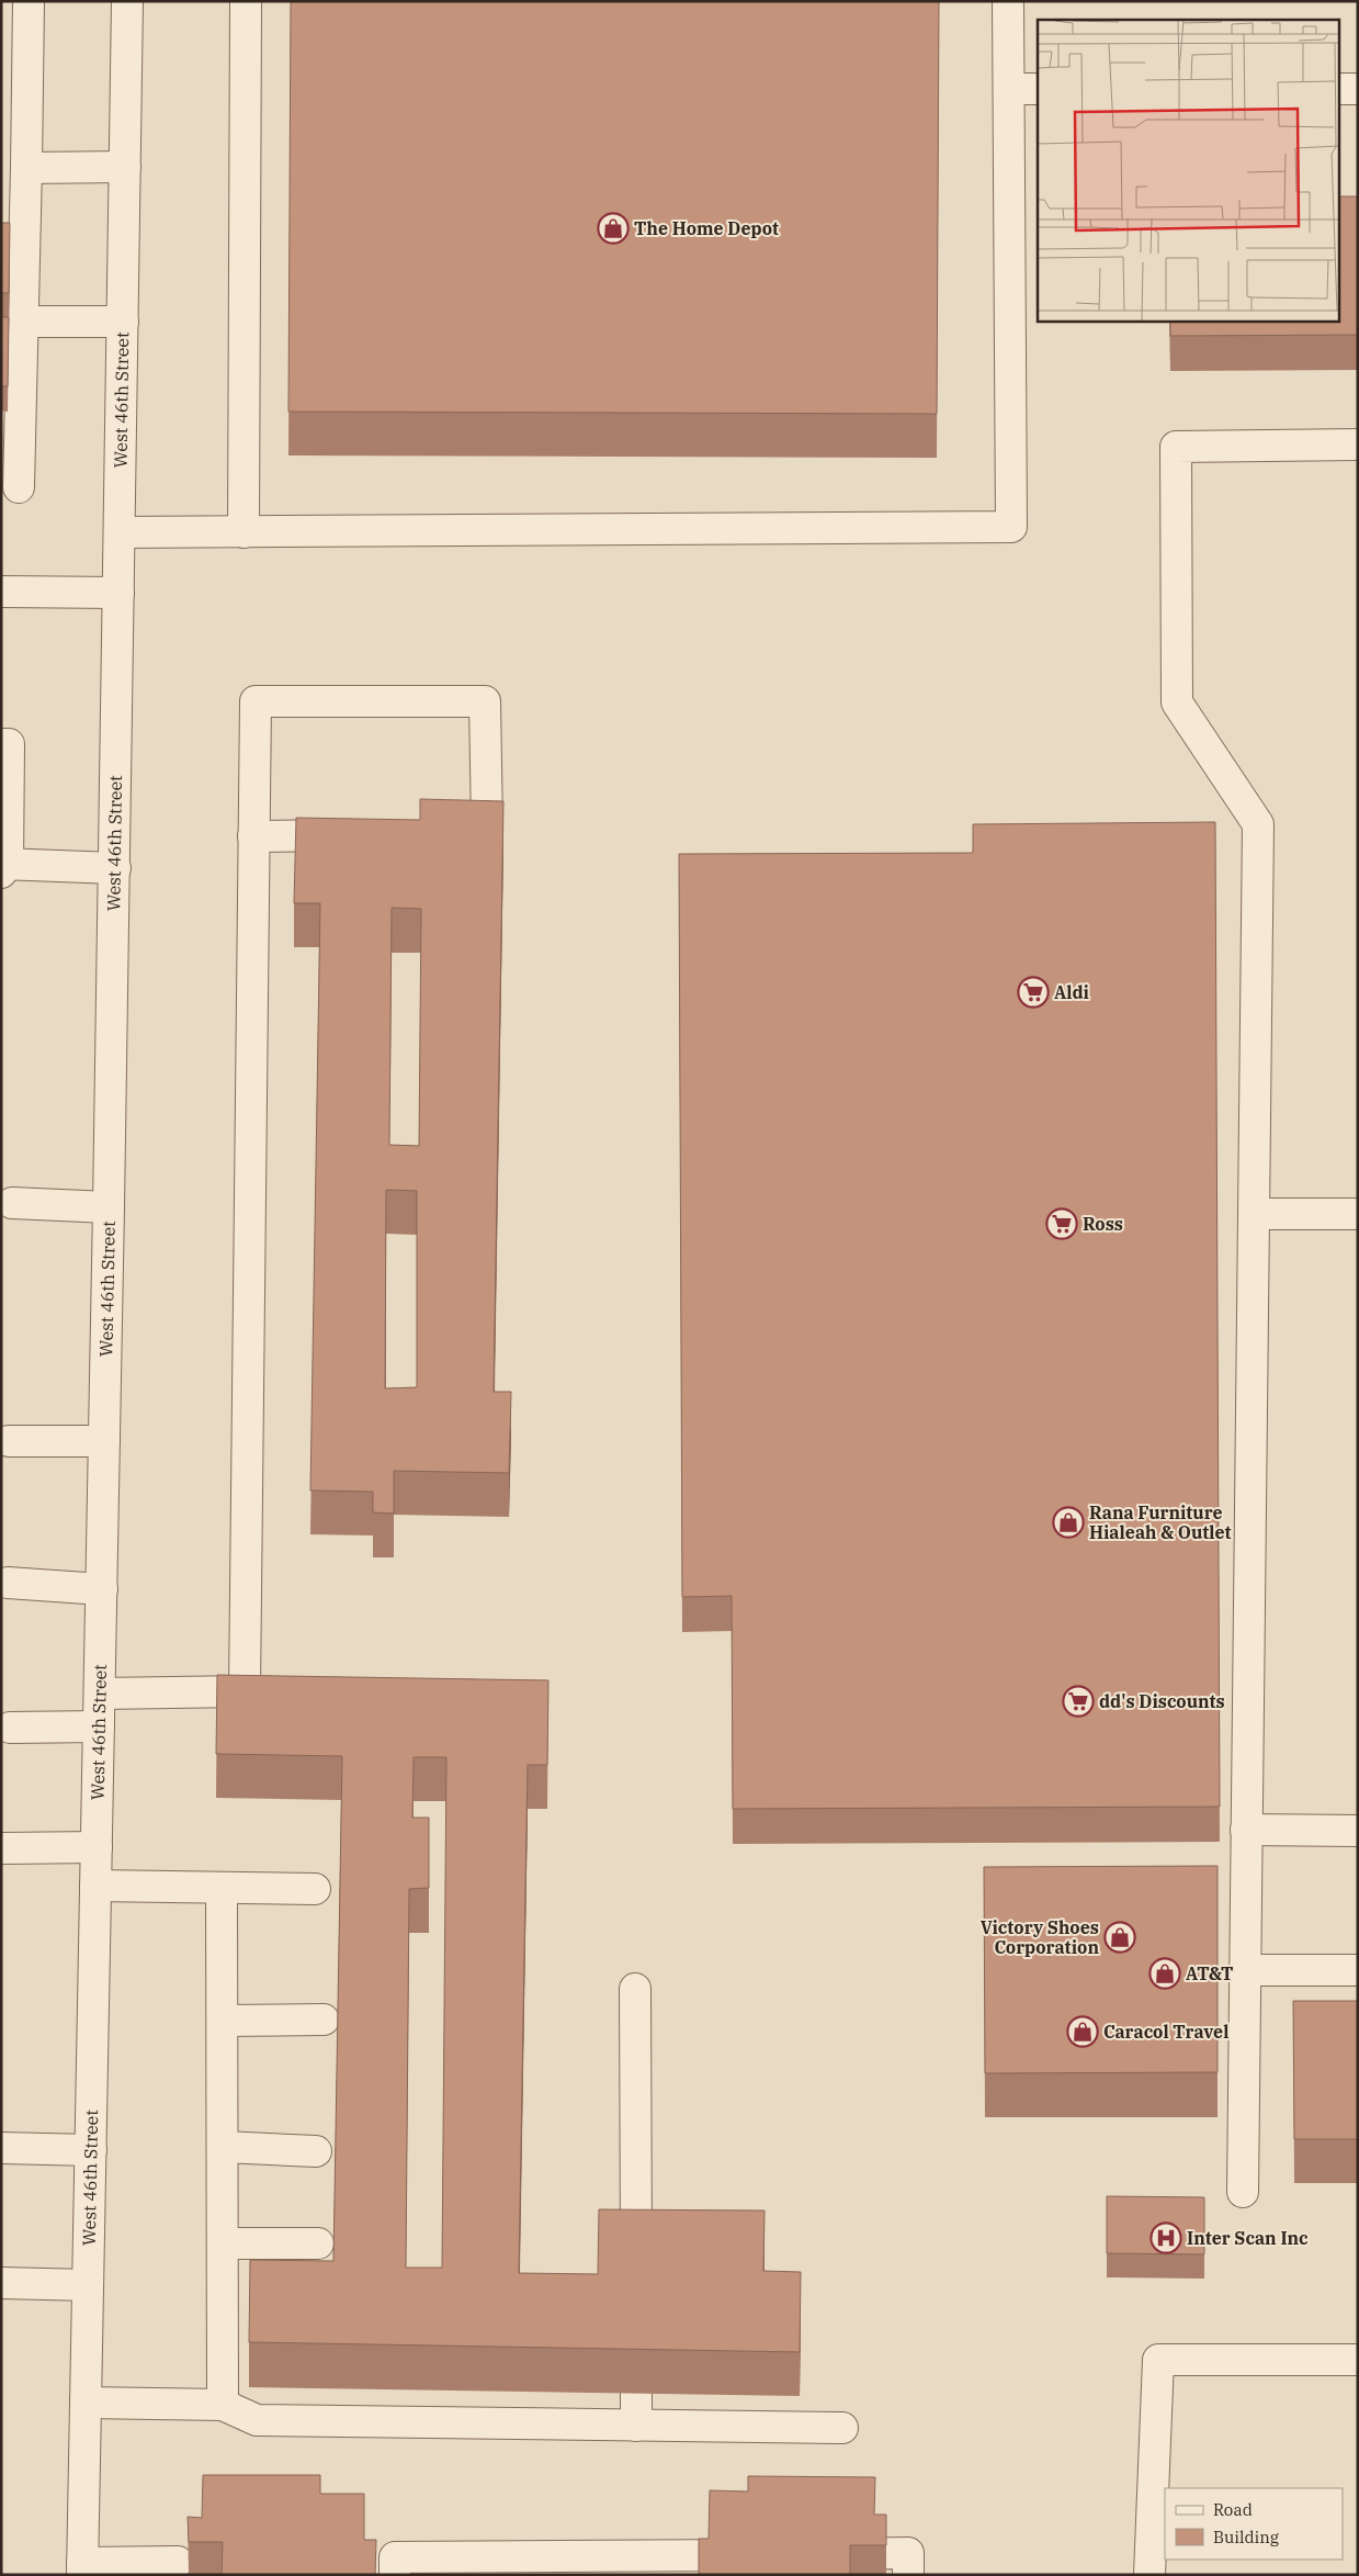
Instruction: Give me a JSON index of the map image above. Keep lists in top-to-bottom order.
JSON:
{
  "streets": {
    "street": ["West 46th Street"]
  },
  "places": {
    "shop": [
      "The Home Depot",
      "Rana Furniture Hialeah & Outlet",
      "Victory Shoes Corporation",
      "AT&T",
      "Caracol Travel"
    ],
    "supermarket": ["Aldi", "Ross", "dd's Discounts"],
    "hospital": ["Inter Scan Inc"]
  },
  "legend": ["Road", "Building"]
}
